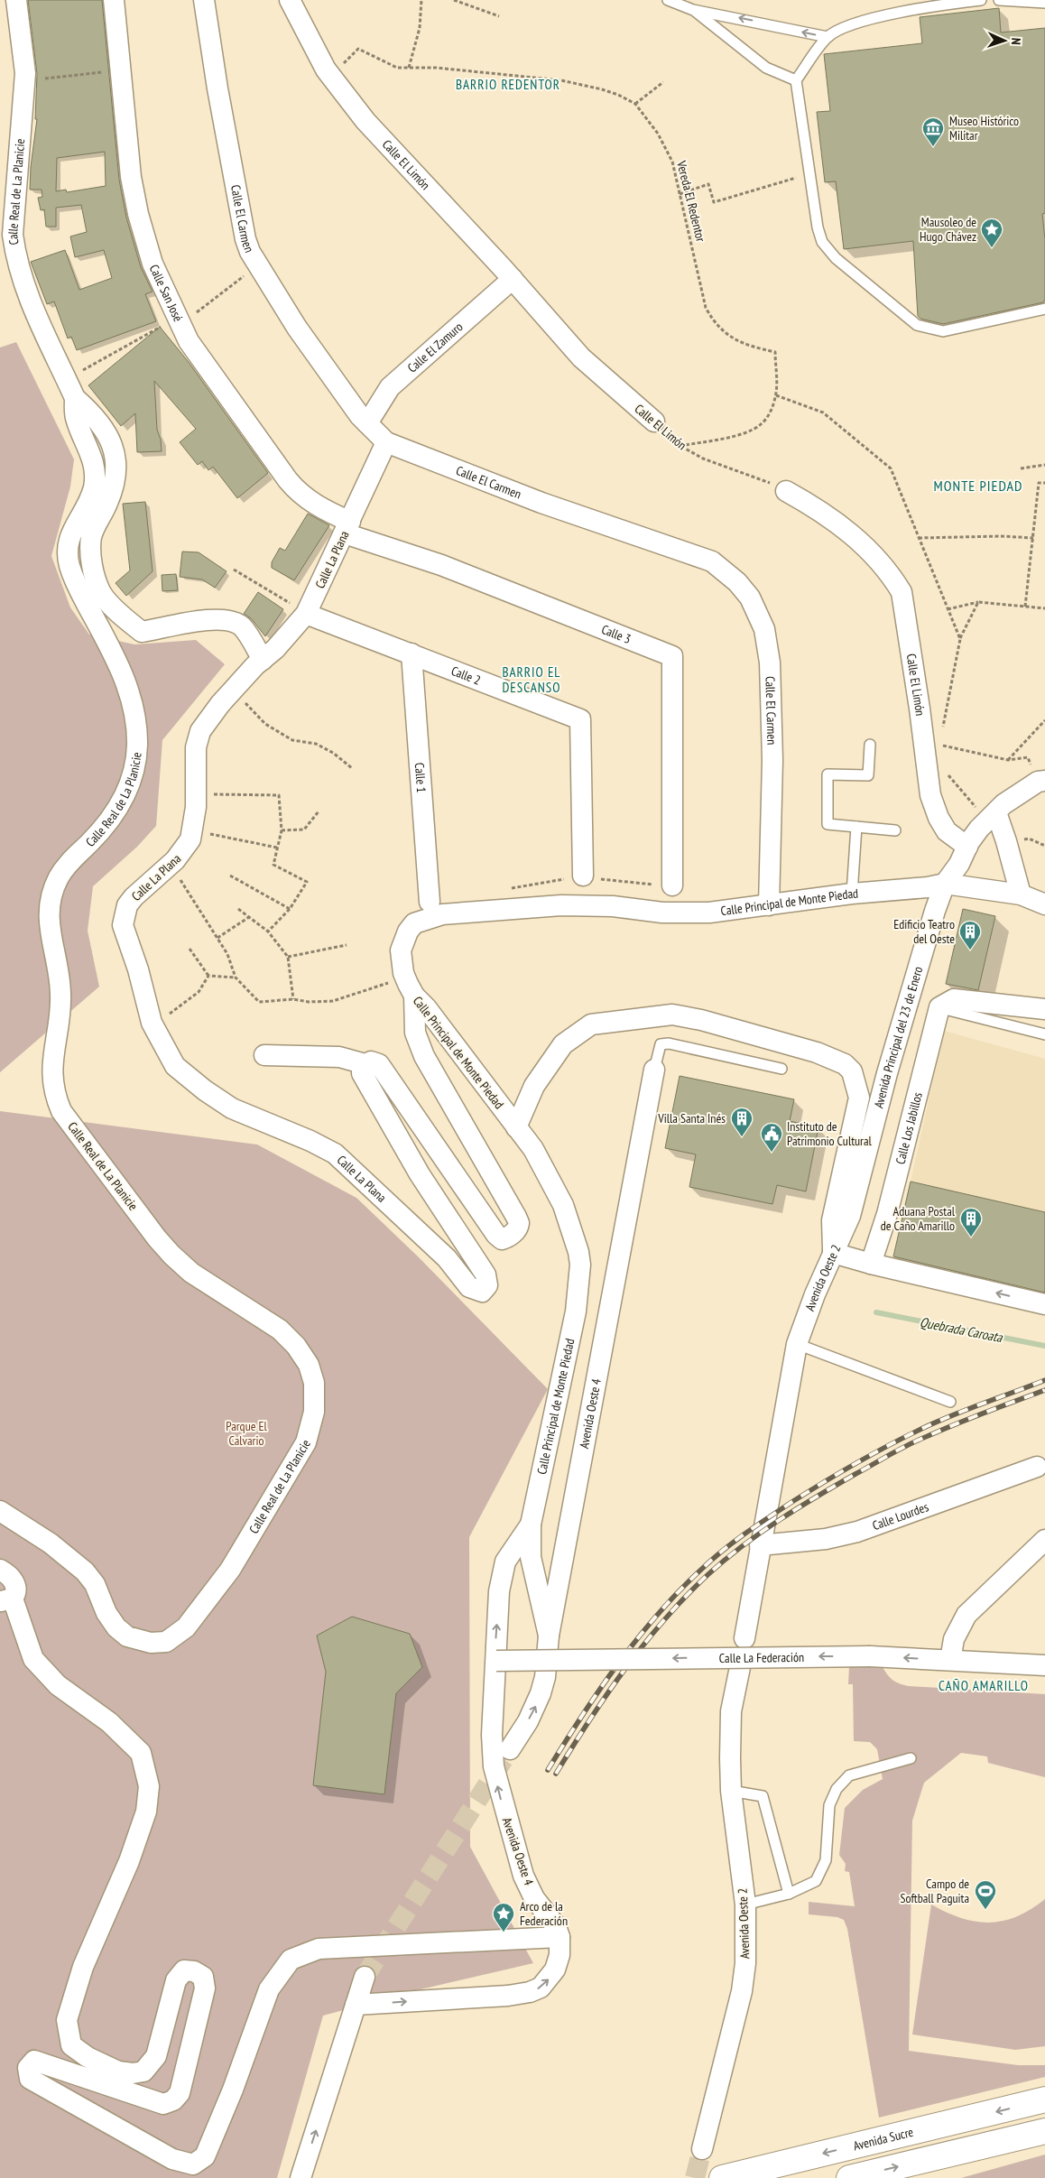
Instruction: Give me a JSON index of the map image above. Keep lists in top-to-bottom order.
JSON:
{
  "streets": {
    "main road": ["Avenida Sucre"],
    "street": [
      "Calle El Limón",
      "Calle Real de La Planicie",
      "Calle El Carmen",
      "Calle San José",
      "Calle El Zamuro",
      "Calle La Plana",
      "Calle 3",
      "Calle 2",
      "Calle 1",
      "Calle Principal de Monte Piedad",
      "Avenida Principal del 23 de Enero",
      "Calle Los Jabillos",
      "Avenida Oeste 2",
      "Avenida Oeste 4",
      "Calle Lourdes",
      "Calle La Federación"
    ],
    "path": ["Vereda El Redentor"]
  },
  "crossings": [
    ["Calle El Limón", "Vereda El Redentor"],
    ["Calle El Limón", "Calle El Zamuro"],
    ["Calle El Limón", "Avenida Principal del 23 de Enero"],
    ["Calle Real de La Planicie", "Calle La Plana"],
    ["Calle El Carmen", "Calle El Zamuro"],
    ["Calle El Carmen", "Calle La Plana"],
    ["Calle El Carmen", "Calle Principal de Monte Piedad"],
    ["Calle San José", "Calle La Plana"],
    ["Calle San José", "Calle 3"],
    ["Calle La Plana", "Calle 3"],
    ["Calle La Plana", "Calle 2"],
    ["Calle 2", "Calle 1"],
    ["Calle Principal de Monte Piedad", "Avenida Principal del 23 de Enero"],
    ["Calle Principal de Monte Piedad", "Avenida Oeste 2"],
    ["Calle Principal de Monte Piedad", "Avenida Oeste 4"],
    ["Avenida Principal del 23 de Enero", "Avenida Oeste 2"],
    ["Avenida Oeste 2", "Calle Lourdes"],
    ["Avenida Oeste 4", "Calle La Federación"]
  ],
  "one_way": ["Avenida Oeste 4", "Calle La Federación"],
  "districts": [
    "BARRIO REDENTOR",
    "MONTE PIEDAD",
    "BARRIO EL DESCANSO",
    "CAÑO AMARILLO"
  ],
  "water": ["Quebrada Caroata"],
  "parks": ["Parque El Calvario"],
  "places": {
    "museum": ["Museo Histórico Militar"],
    "place": ["Mausoleo de Hugo Chávez", "Arco de la Federación"],
    "building": ["Edificio Teatro del Oeste", "Villa Santa Inés", "Aduana Postal de Caño Amarillo"],
    "public building": ["Instituto de Patrimonio Cultural"],
    "sports": ["Campo de Softball Paguita"]
  },
  "north": "right"
}
